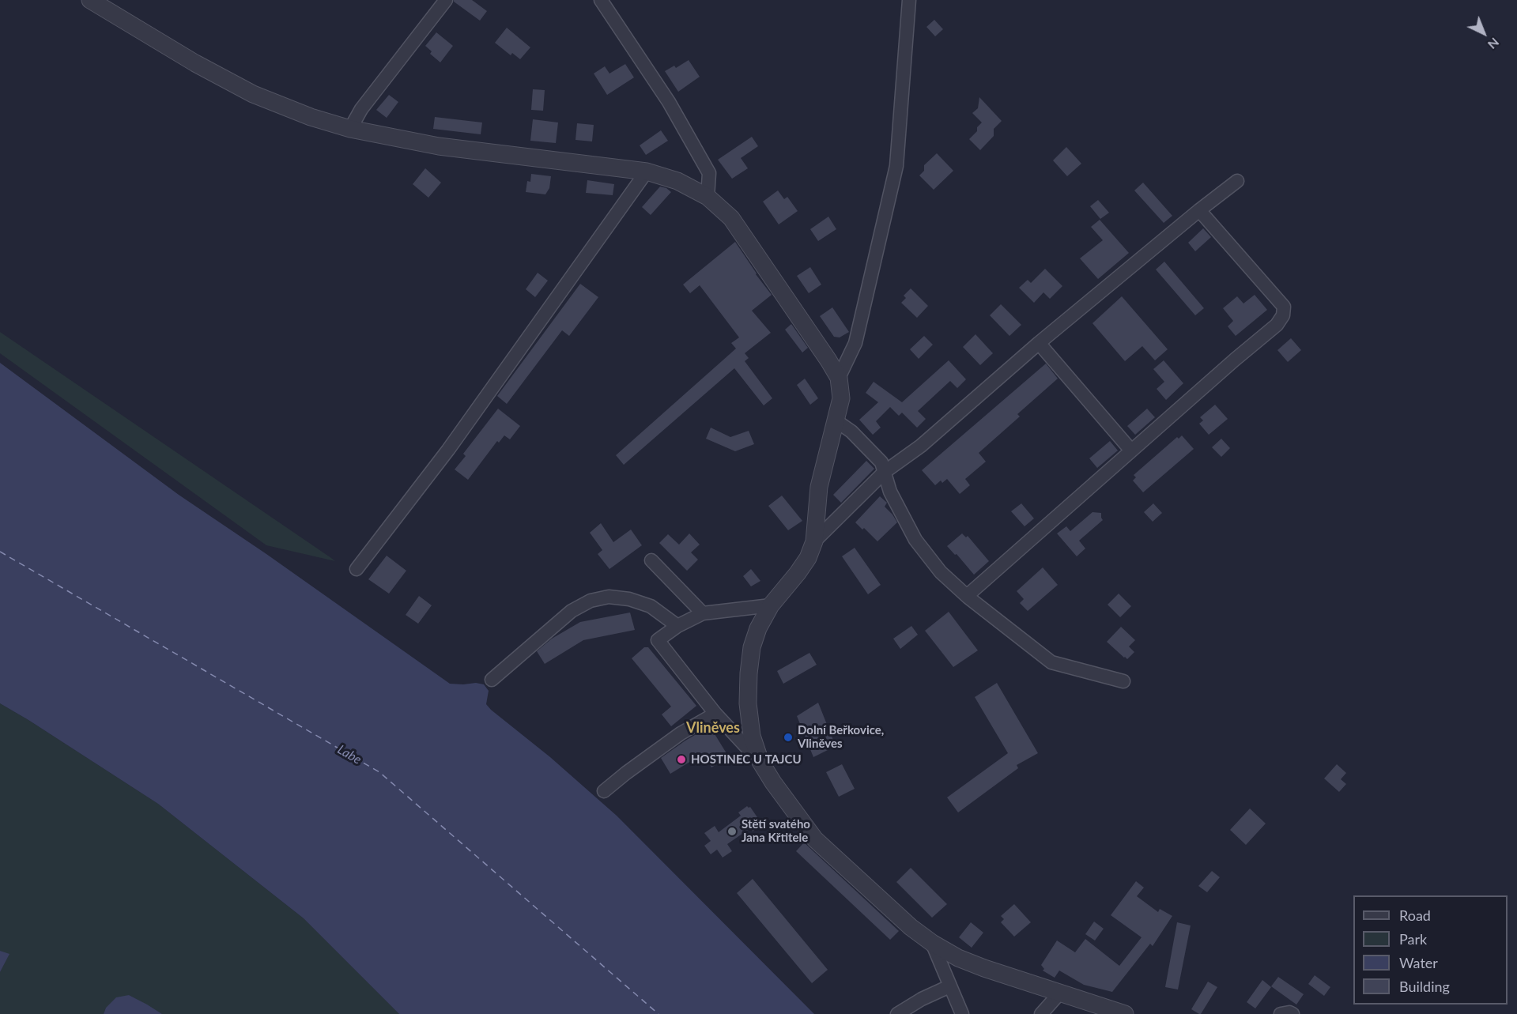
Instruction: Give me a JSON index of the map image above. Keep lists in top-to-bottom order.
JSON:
{
  "districts": ["Vliněves"],
  "water": ["Labe"],
  "places": ["Dolní Beřkovice, Vliněves", "HOSTINEC U TAJCU", "Stětí svatého Jana Křtitele"],
  "legend": [
    "Road",
    "Park",
    "Water",
    "Building"
  ],
  "north": "bottom right"
}
